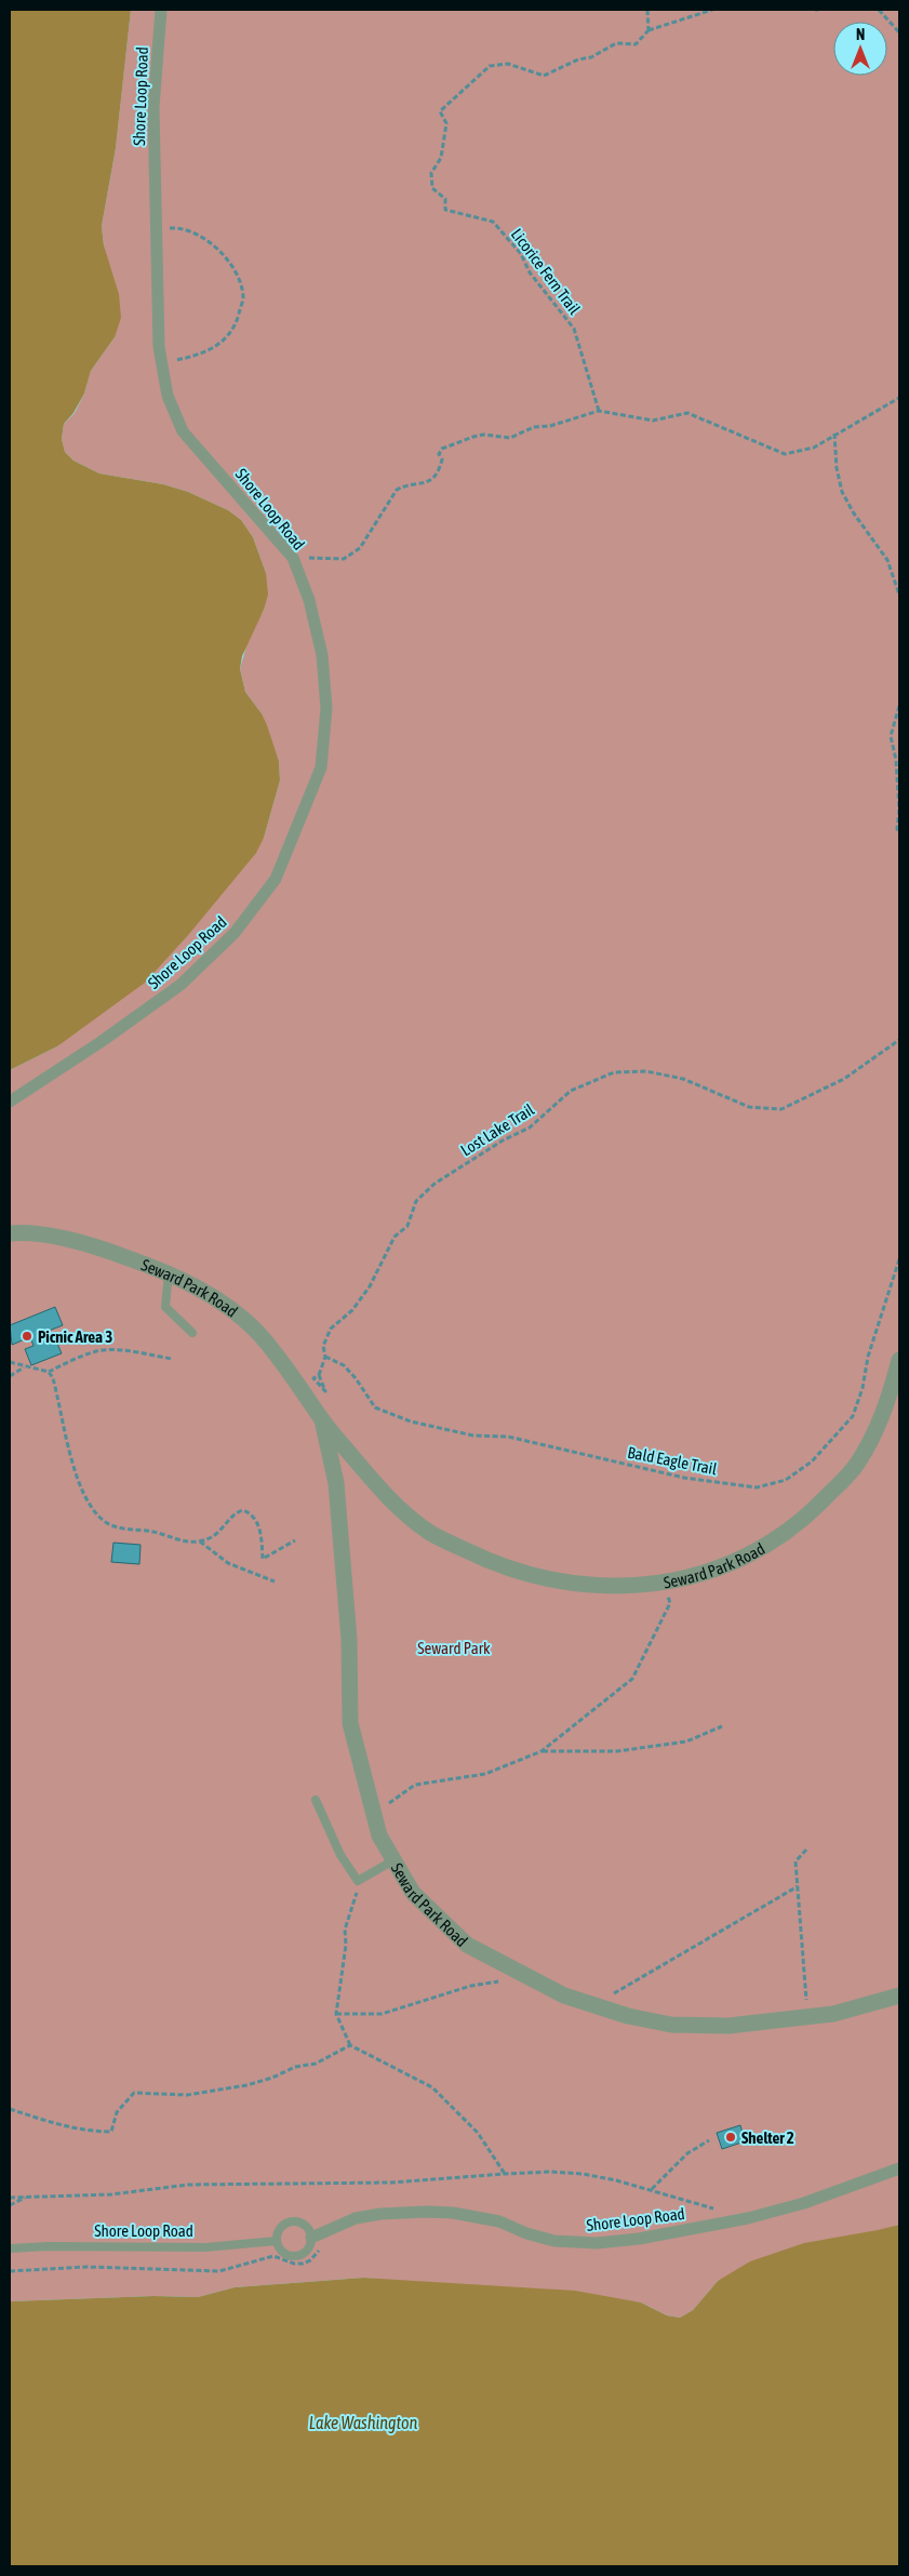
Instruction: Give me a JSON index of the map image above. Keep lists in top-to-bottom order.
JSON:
{
  "streets": {
    "street": ["Shore Loop Road", "Seward Park Road"],
    "path": ["Licorice Fern Trail", "Lost Lake Trail", "Bald Eagle Trail"]
  },
  "crossings": [
    ["Lost Lake Trail", "Bald Eagle Trail"]
  ],
  "water": ["Lake Washington"],
  "parks": ["Seward Park"],
  "places": ["Picnic Area 3", "Shelter 2"],
  "north": "top"
}
